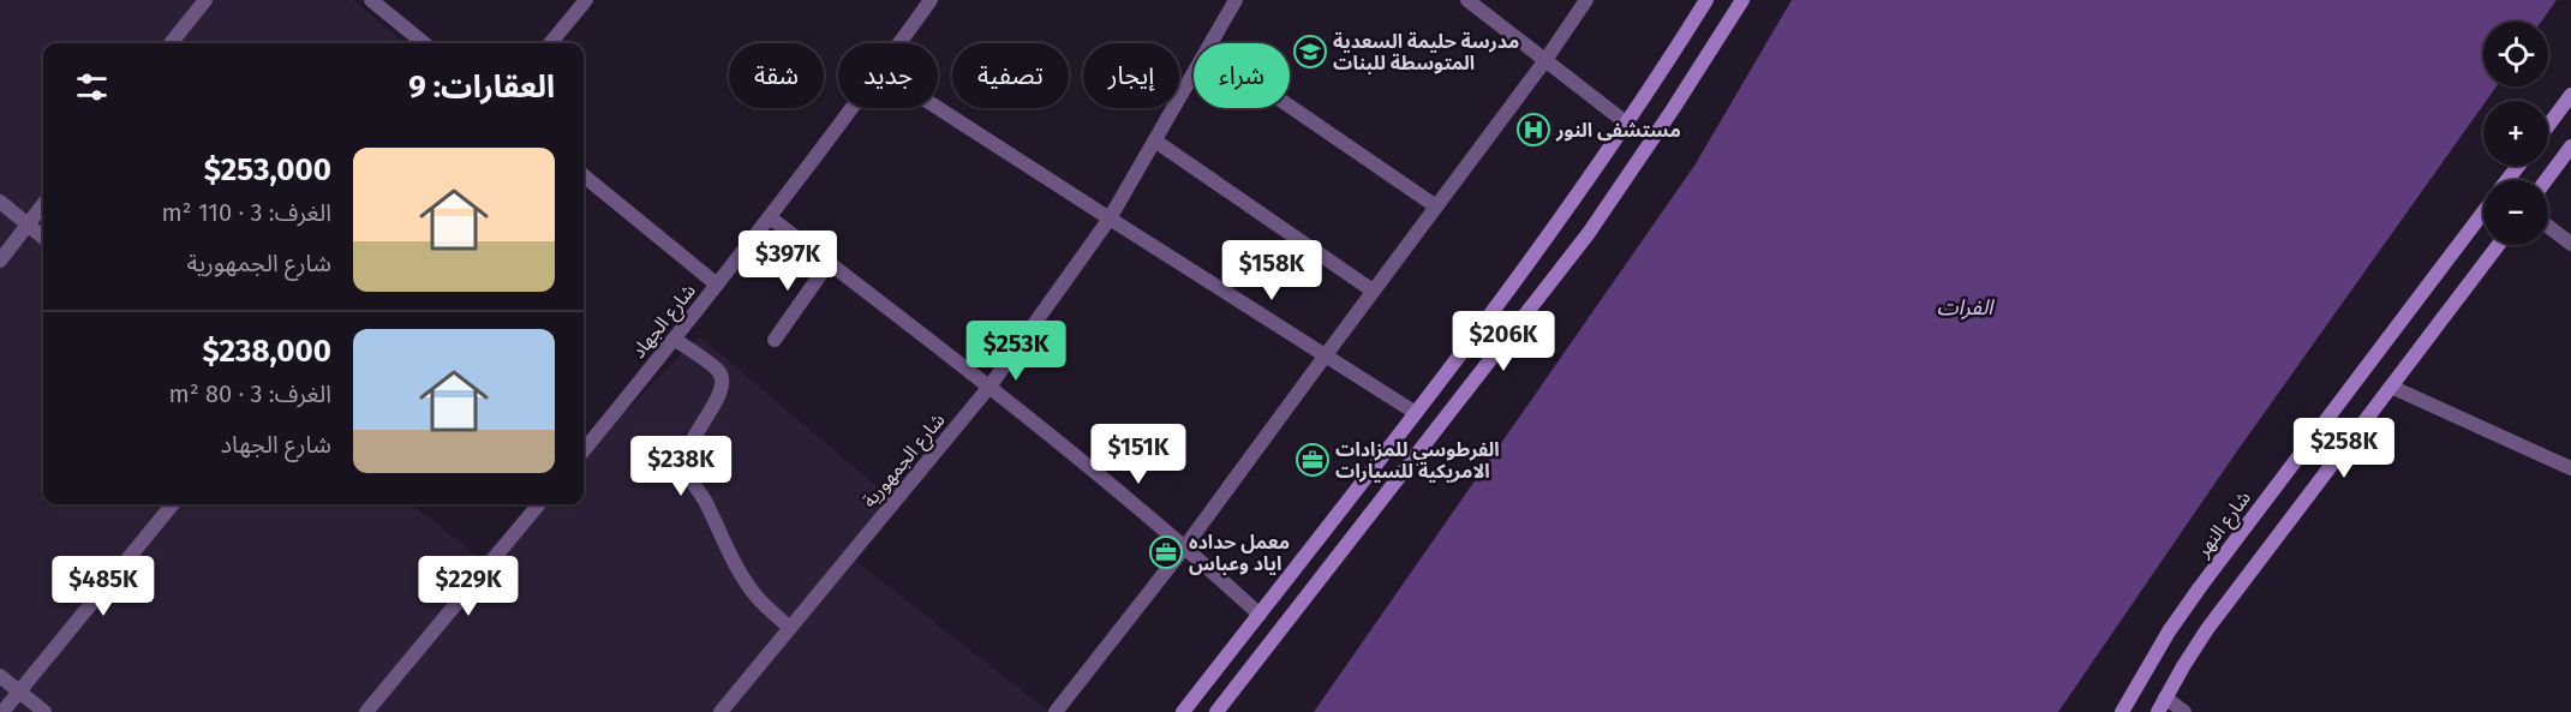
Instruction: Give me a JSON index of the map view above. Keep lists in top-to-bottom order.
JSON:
{
  "streets": {
    "main road": ["شارع النهر"],
    "street": ["شارع الجهاد", "شارع الجمهورية"]
  },
  "water": ["الفرات"],
  "places": {
    "school or university": ["مدرسة حليمة السعدية المتوسطة للبنات"],
    "hospital": ["مستشفى النور"],
    "office": ["الفرطوسي للمزادات الامريكية للسيارات", "معمل حداده اياد وعباس"]
  },
  "page": {
    "map_buttons": ["+", "−"],
    "chip": [
      "شراء",
      "إيجار",
      "تصفية",
      "جديد",
      "شقة"
    ],
    "heading": "العقارات: 9",
    "list": [
      {
        "name": "$253,000",
        "note": "الغرف: 3 · 110 m² · شارع الجمهورية"
      },
      {
        "name": "$238,000",
        "note": "الغرف: 3 · 80 m² · شارع الجهاد"
      }
    ],
    "price": [
      "$397K",
      "$158K",
      "$206K",
      "$253K",
      "$258K",
      "$151K",
      "$238K",
      "$485K",
      "$229K"
    ]
  }
}
